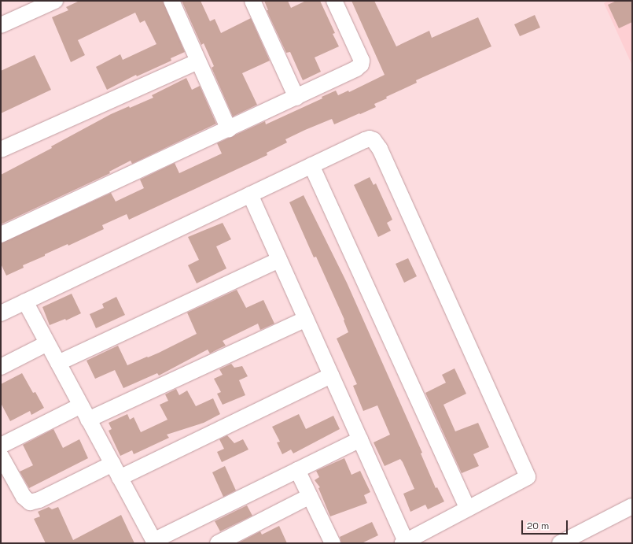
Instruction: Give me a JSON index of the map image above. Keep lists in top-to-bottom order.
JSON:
{
  "scale_bar": "20 m"
}
